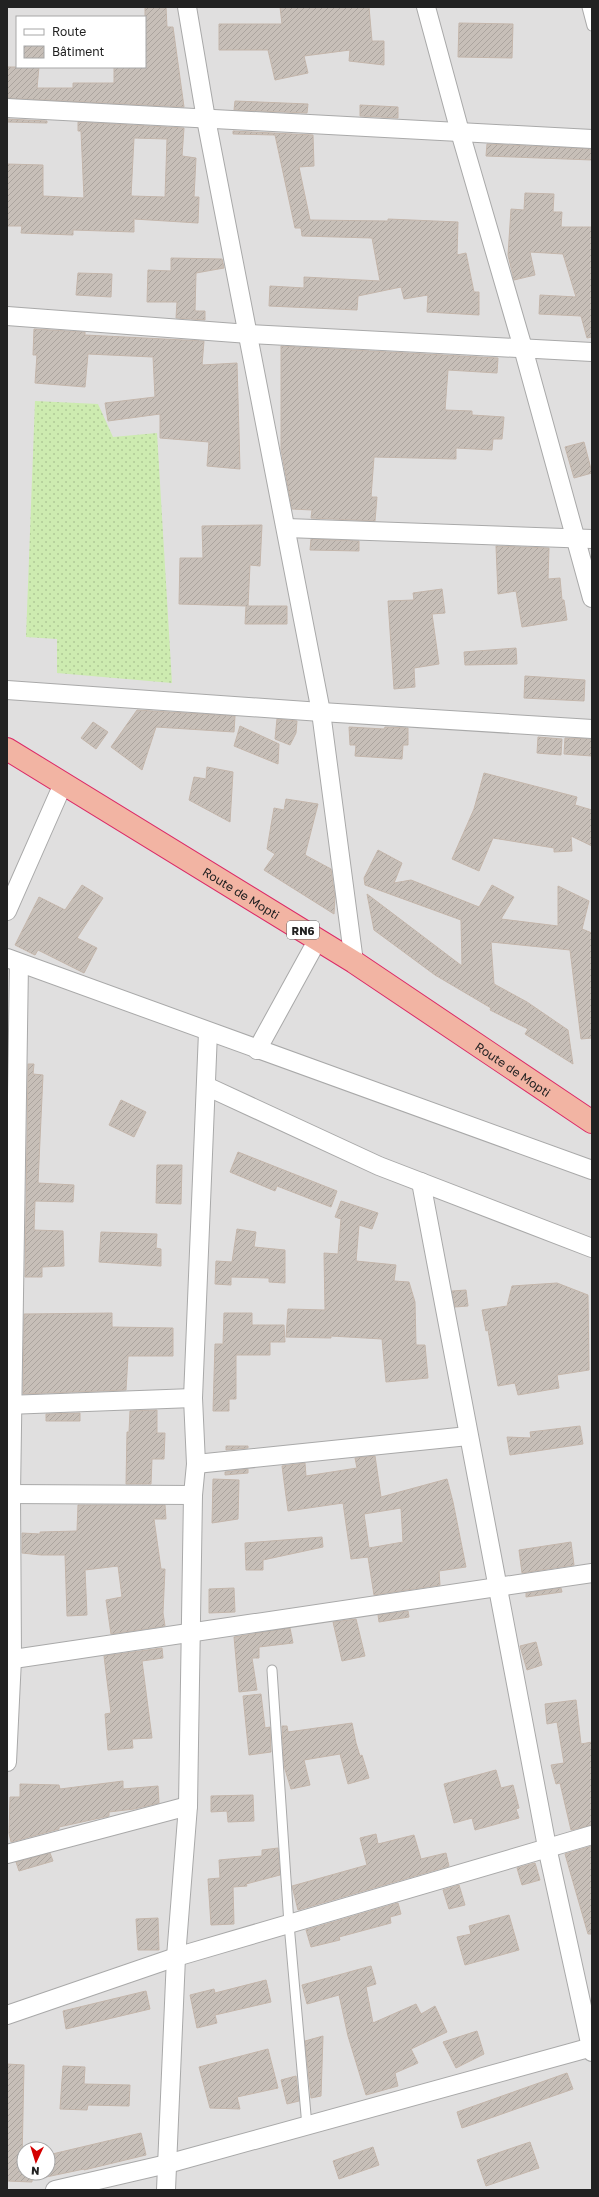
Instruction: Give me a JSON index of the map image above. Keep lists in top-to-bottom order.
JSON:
{
  "streets": {
    "highway": ["Route de Mopti", "RN6"]
  },
  "legend": ["Route", "Bâtiment"],
  "north": "bottom"
}
